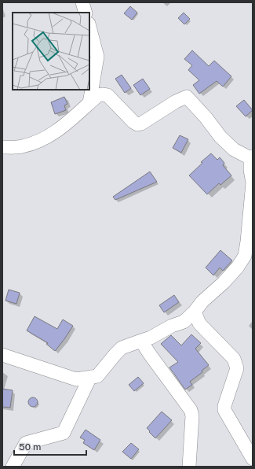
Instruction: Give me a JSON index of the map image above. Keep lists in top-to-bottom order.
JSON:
{
  "scale_bar": "50 m"
}
